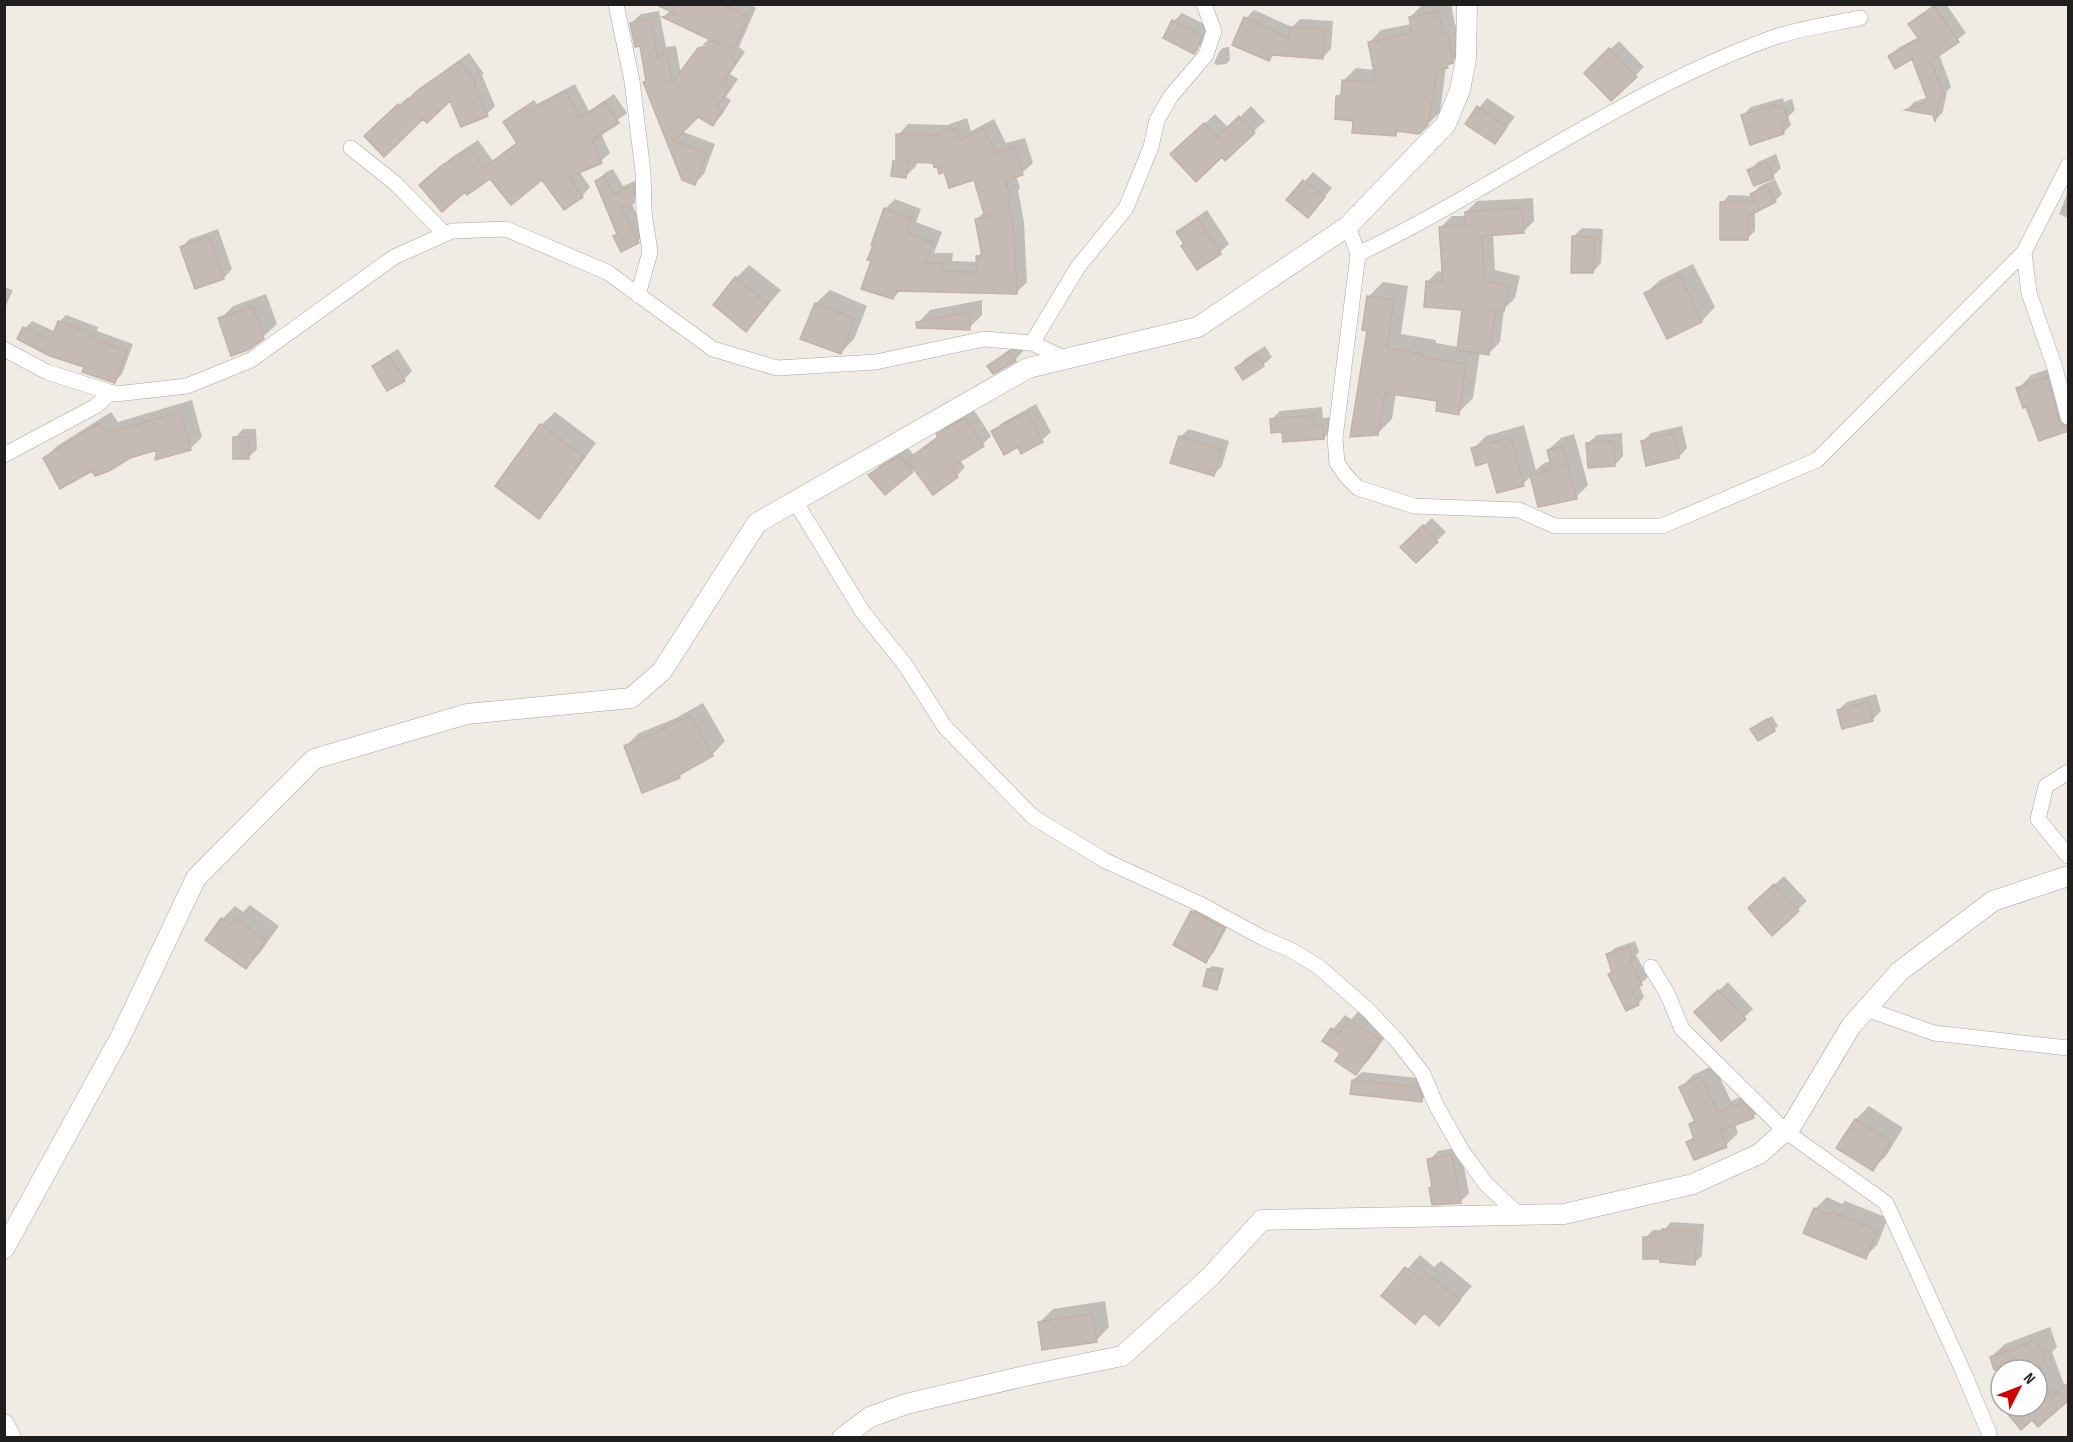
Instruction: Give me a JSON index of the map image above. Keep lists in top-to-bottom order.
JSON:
{
  "north": "top right"
}
